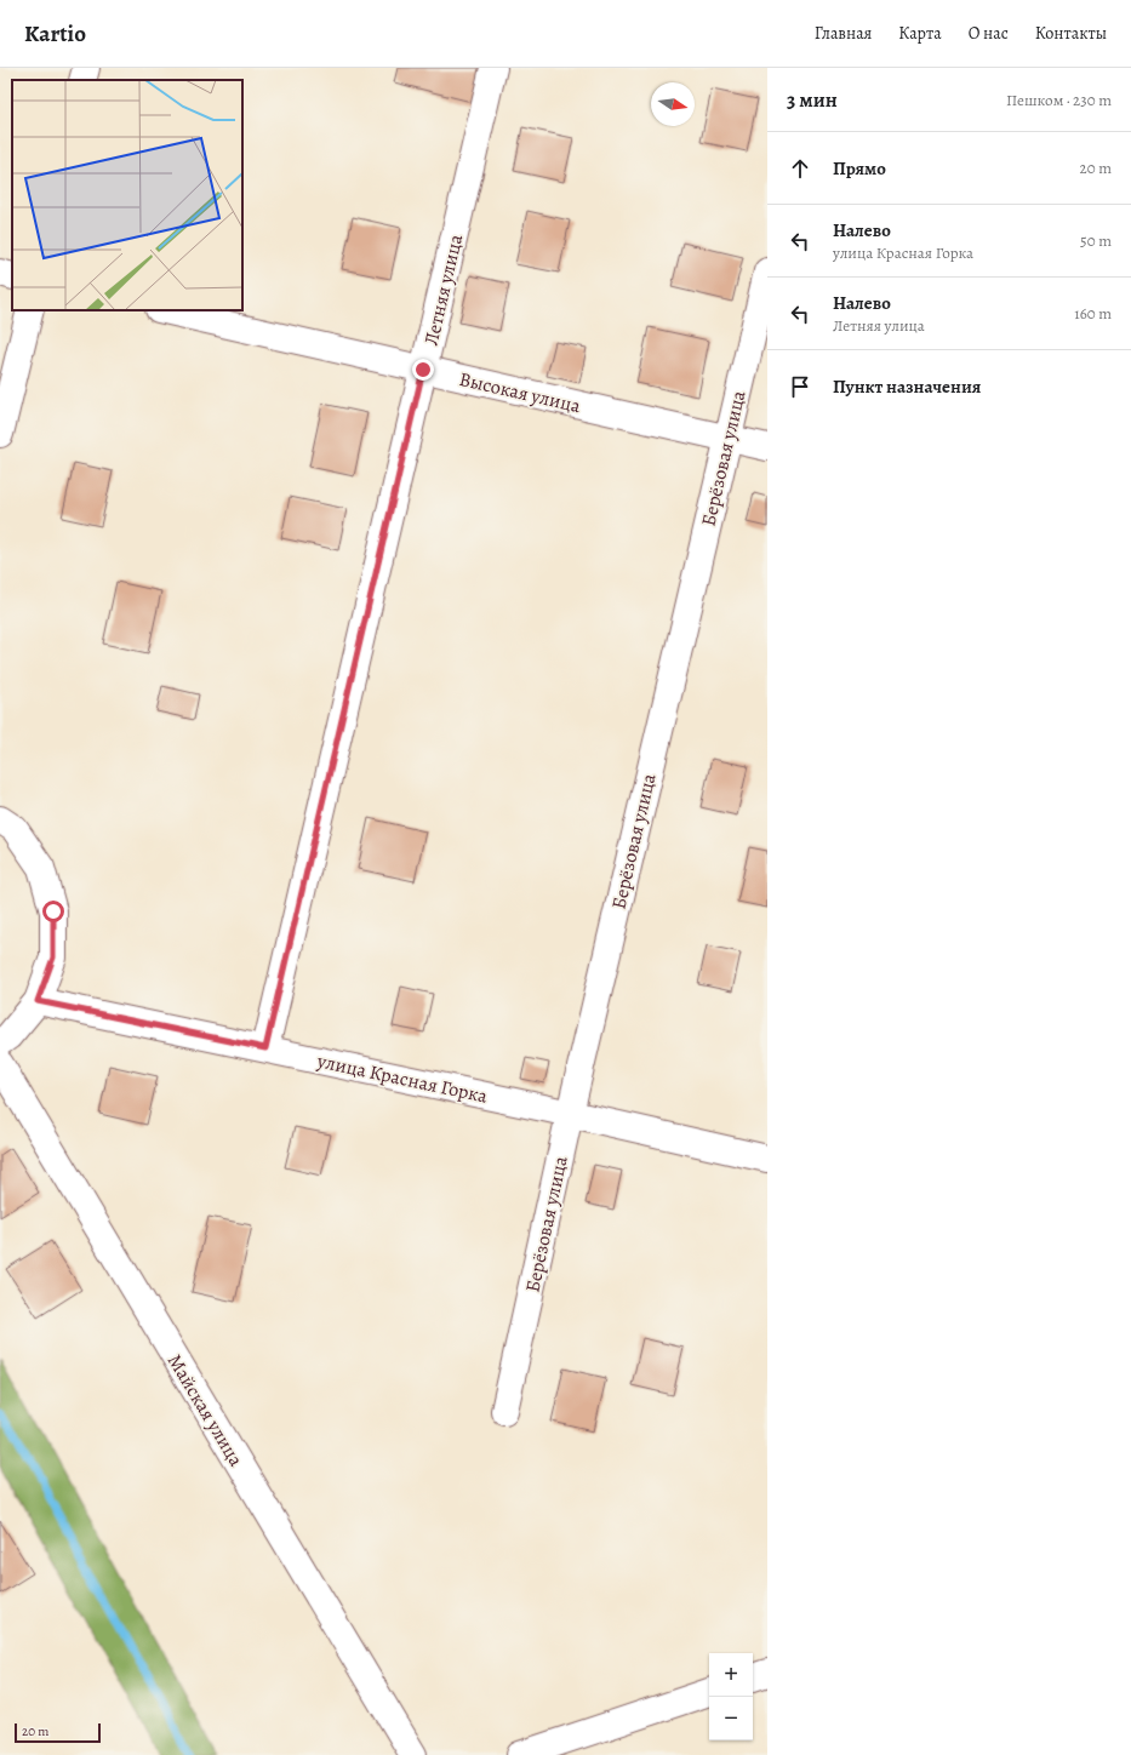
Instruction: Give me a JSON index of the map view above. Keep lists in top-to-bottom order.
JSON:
{
  "streets": {
    "street": [
      "Летняя улица",
      "Высокая улица",
      "Берёзовая улица",
      "улица Красная Горка",
      "Майская улица"
    ]
  },
  "crossings": [
    ["Летняя улица", "Высокая улица"],
    ["Летняя улица", "улица Красная Горка"],
    ["Высокая улица", "Берёзовая улица"],
    ["Берёзовая улица", "улица Красная Горка"]
  ],
  "scale_bar": "20 m",
  "north": "right",
  "page": {
    "header": "Kartio",
    "nav": [
      "Главная",
      "Карта",
      "О нас",
      "Контакты"
    ],
    "heading": ["3 мин", "Пешком · 230 m"],
    "list": [
      ["Прямо", "20 m"],
      ["Налево", "улица Красная Горка", "50 m"],
      ["Налево", "Летняя улица", "160 m"],
      "Пункт назначения"
    ],
    "map_buttons": ["+", "−"],
    "scale": "20 m"
  }
}
